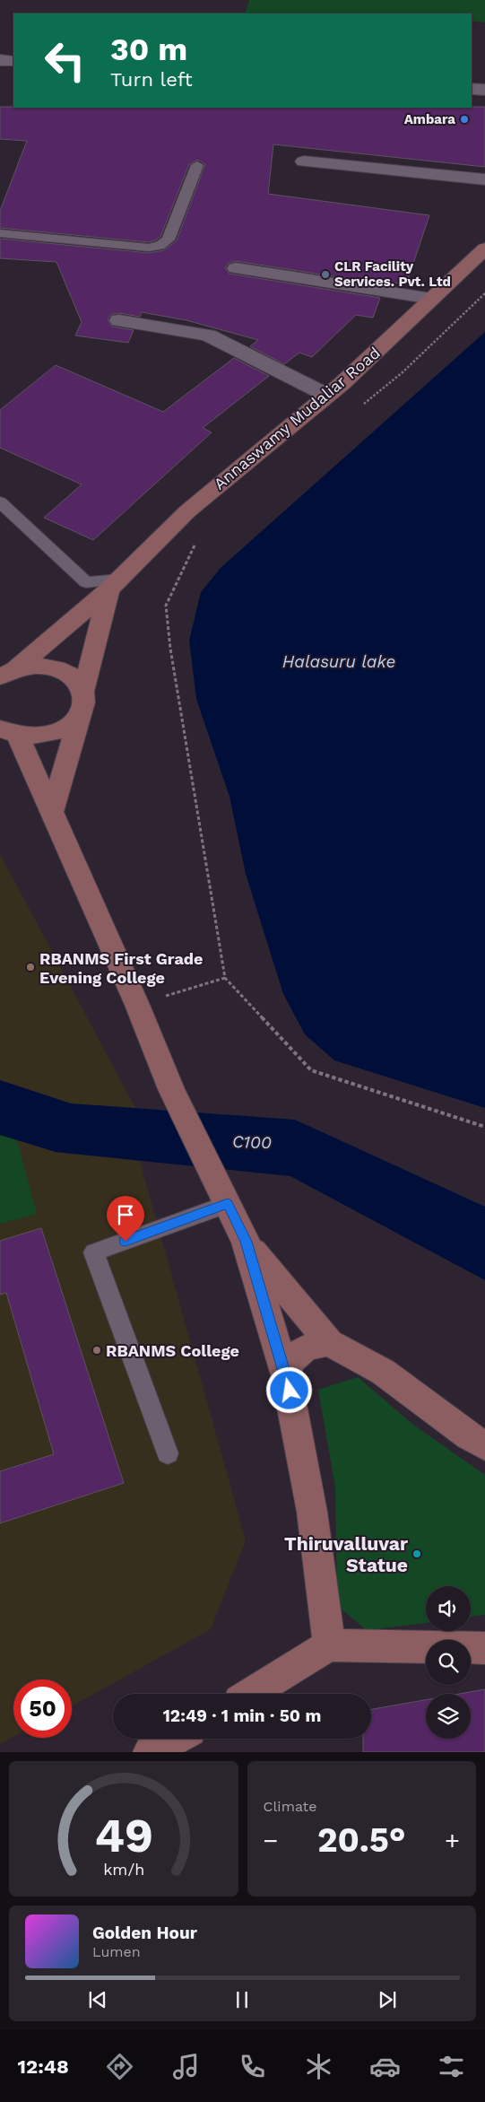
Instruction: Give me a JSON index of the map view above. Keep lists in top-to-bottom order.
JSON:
{
  "streets": {
    "street": ["Annaswamy Mudaliar Road"]
  },
  "water": ["Halasuru lake", "C100"],
  "places": [
    "Ambara",
    "CLR Facility Services. Pvt. Ltd",
    "RBANMS First Grade Evening College",
    "RBANMS College",
    "Thiruvalluvar Statue"
  ],
  "page": {
    "turn": ["30 m", "Turn left"],
    "limit": "50",
    "trip": "12:49 · 1 min · 50 m",
    "tile": "Climate",
    "heat": ["−", "20.5°", "+"],
    "song": ["Golden Hour", "Lumen"],
    "tabs": "12:48",
    "gauge": ["49", "km/h"]
  }
}
